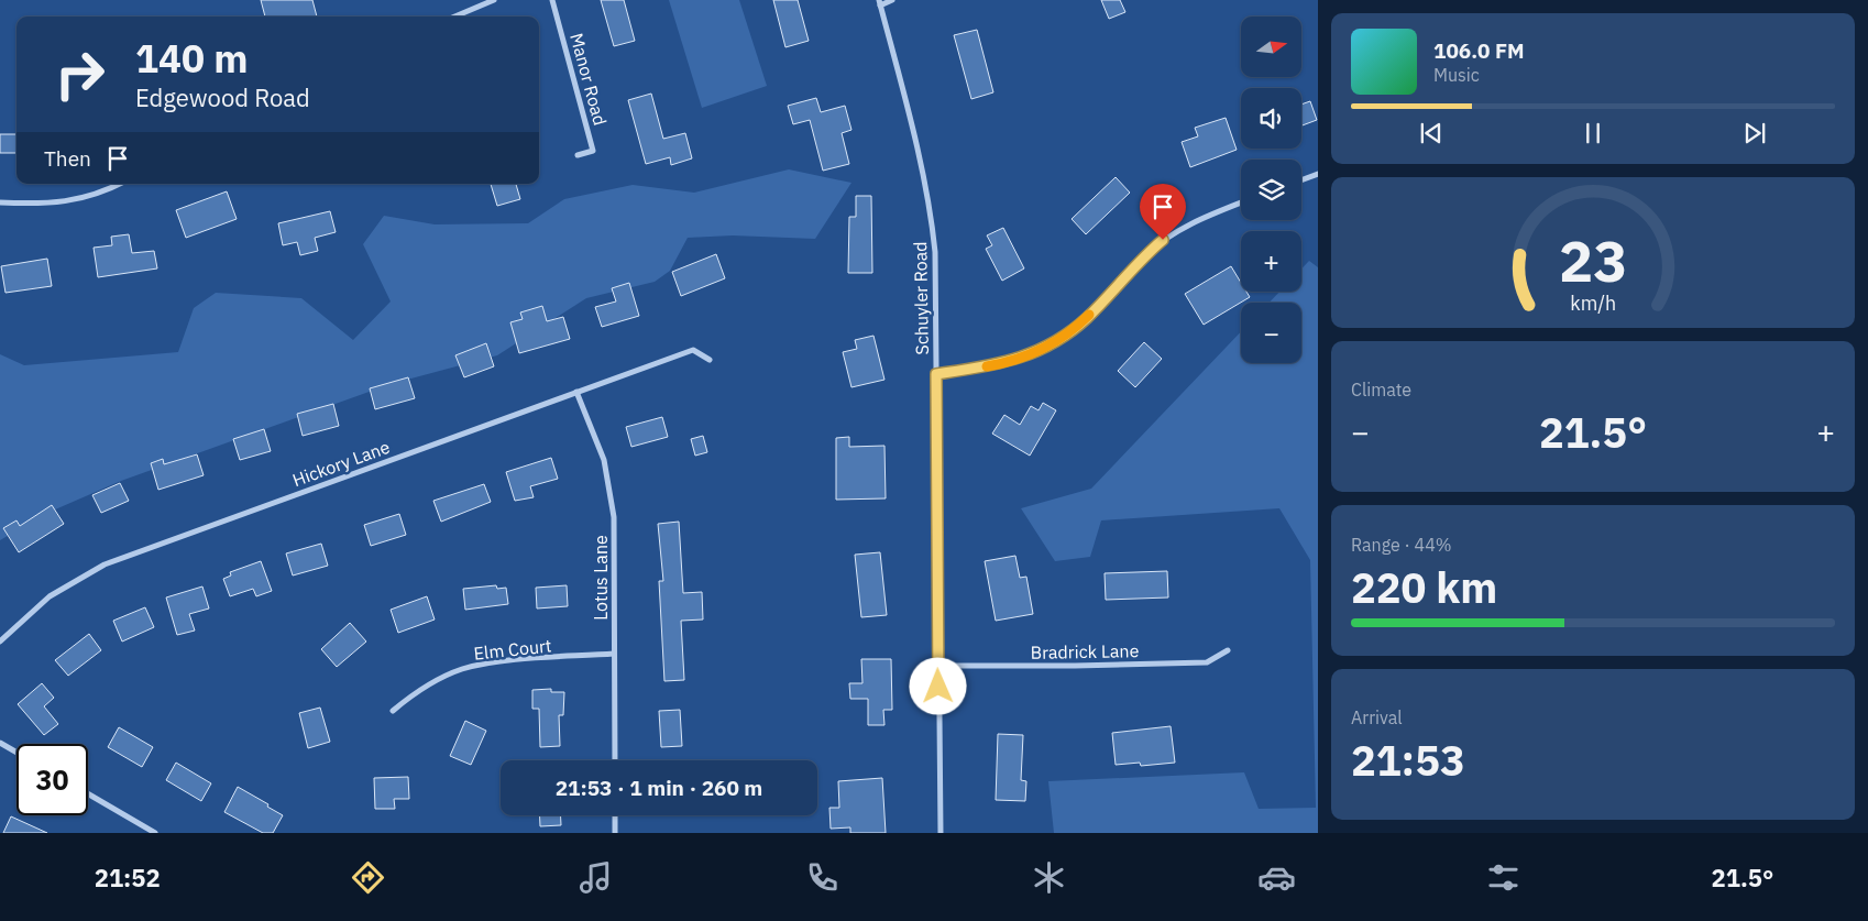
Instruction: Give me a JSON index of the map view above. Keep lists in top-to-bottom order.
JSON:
{
  "streets": {
    "street": [
      "Manor Road",
      "Schuyler Road",
      "Hickory Lane",
      "Lotus Lane",
      "Elm Court",
      "Bradrick Lane"
    ]
  },
  "crossings": [
    ["Schuyler Road", "Bradrick Lane"],
    ["Hickory Lane", "Lotus Lane"],
    ["Lotus Lane", "Elm Court"]
  ],
  "north": "right",
  "page": {
    "map_buttons": ["+", "−"],
    "turn": ["140 m", "Edgewood Road"],
    "song": ["106.0 FM", "Music"],
    "then": "Then",
    "tile": [
      "Climate",
      ["Range · 44%", "220 km"],
      ["Arrival", "21:53"]
    ],
    "heat": ["−", "21.5°", "+"],
    "limit": "30",
    "trip": "21:53 · 1 min · 260 m",
    "tabs": ["21:52", "21.5°"],
    "gauge": ["23", "km/h"]
  }
}
